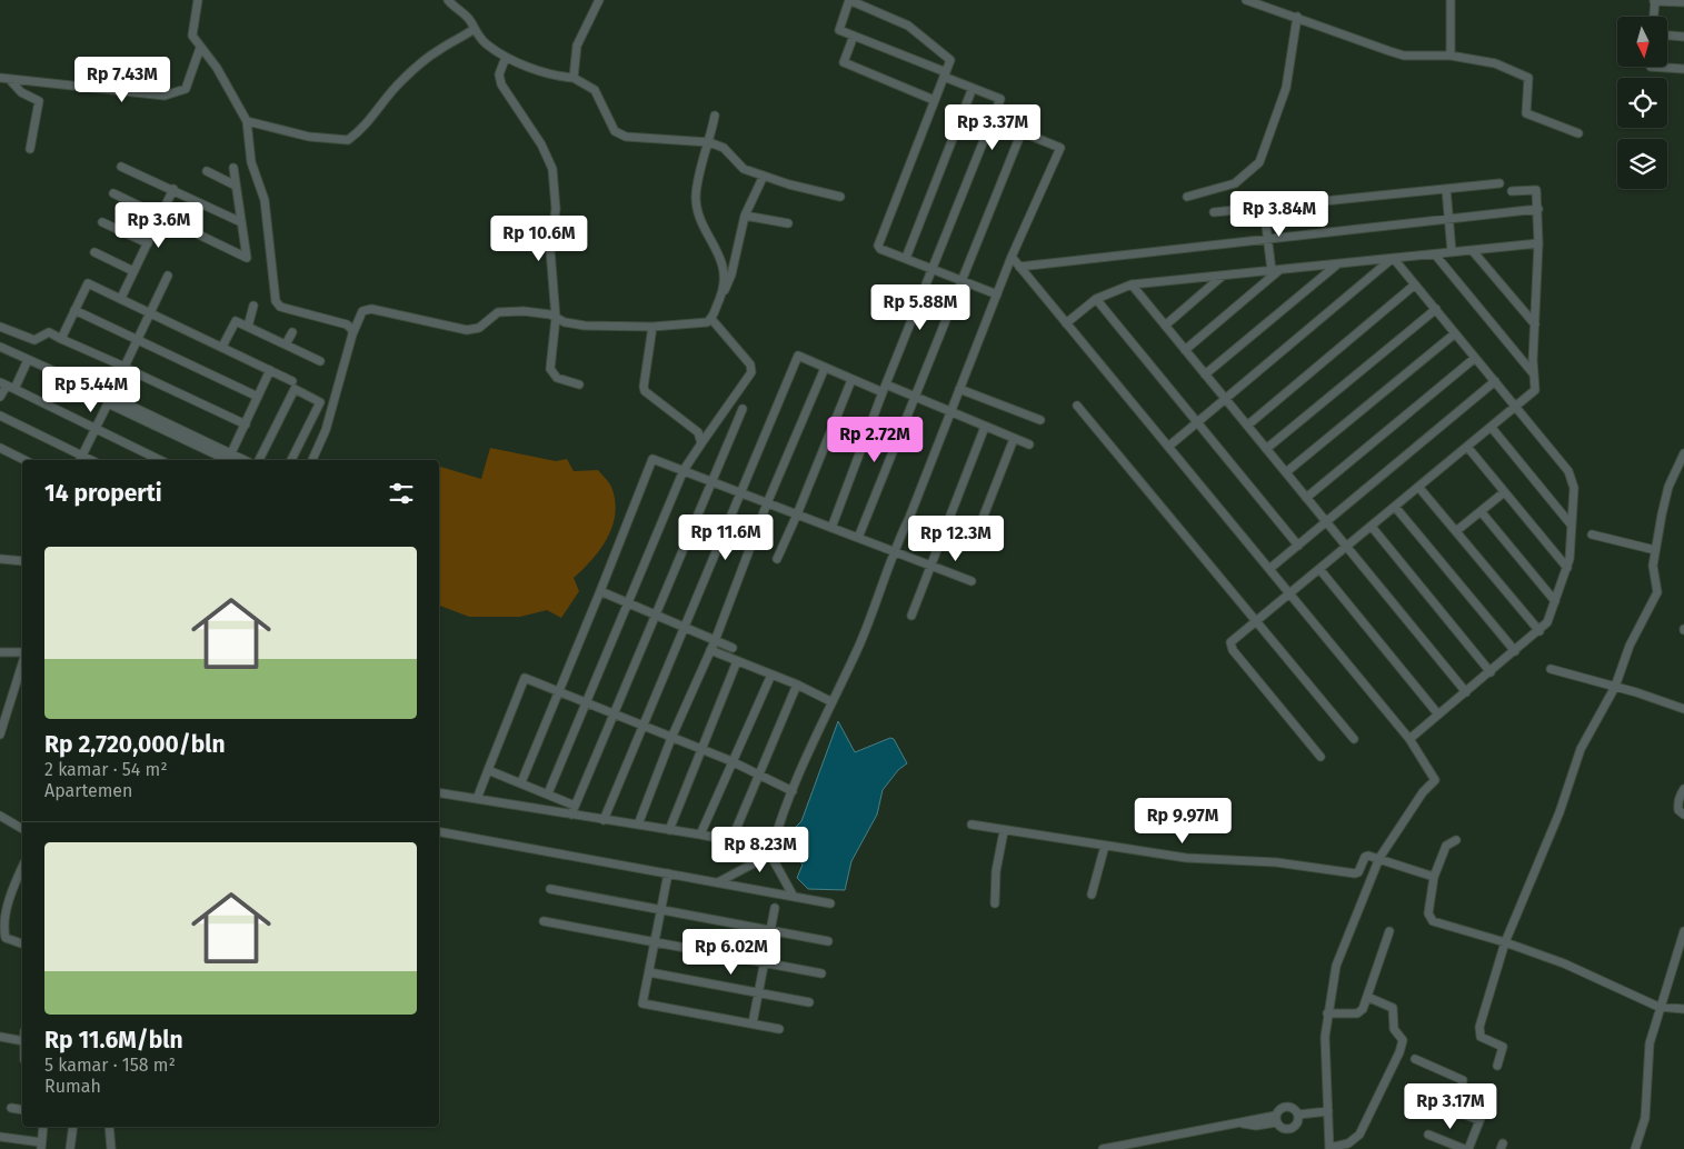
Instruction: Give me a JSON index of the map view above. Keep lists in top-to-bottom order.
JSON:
{
  "north": "bottom",
  "page": {
    "price": [
      "Rp 7.43M",
      "Rp 3.37M",
      "Rp 3.84M",
      "Rp 3.6M",
      "Rp 10.6M",
      "Rp 5.88M",
      "Rp 5.44M",
      "Rp 2.72M",
      "Rp 11.6M",
      "Rp 12.3M",
      "Rp 9.97M",
      "Rp 8.23M",
      "Rp 6.02M",
      "Rp 3.17M"
    ],
    "heading": "14 properti",
    "list": [
      {
        "name": "Rp 2,720,000/bln",
        "note": "2 kamar · 54 m² · Apartemen"
      },
      {
        "name": "Rp 11.6M/bln",
        "note": "5 kamar · 158 m² · Rumah"
      }
    ]
  }
}
